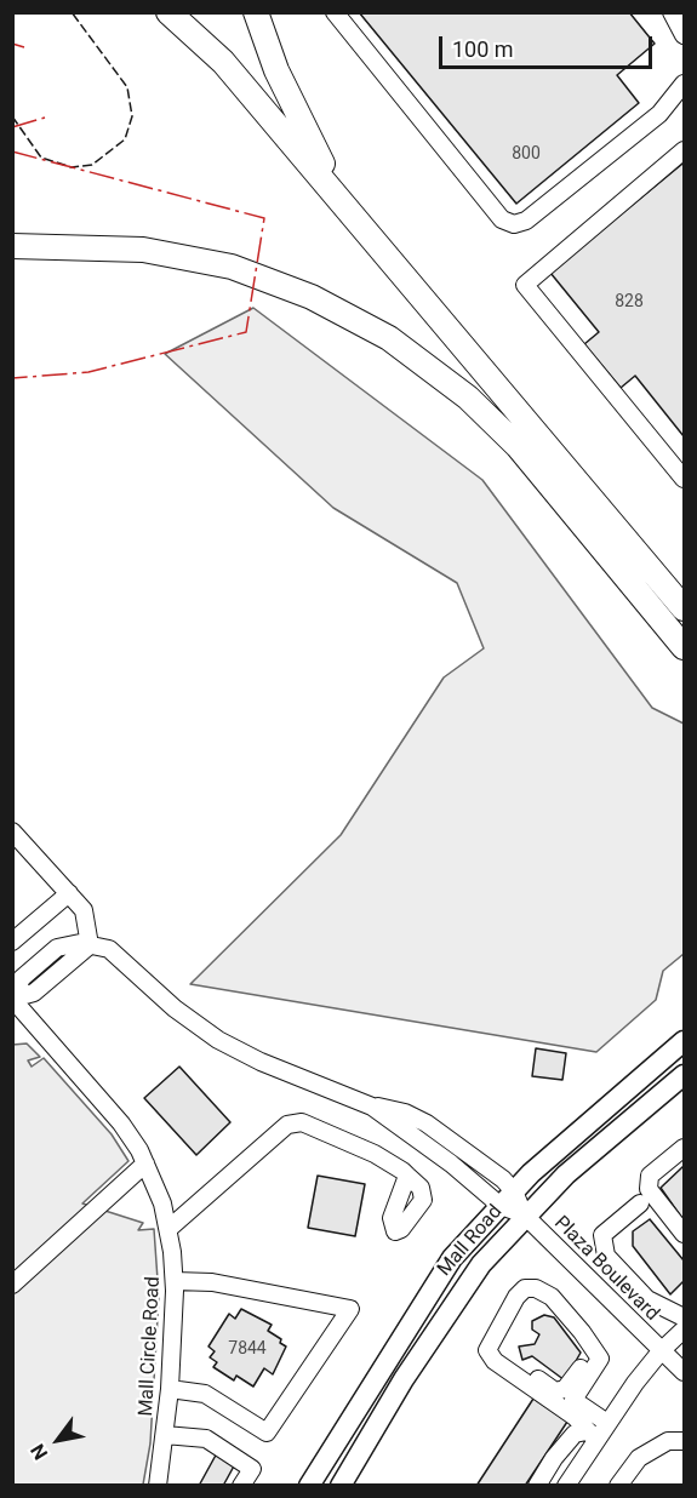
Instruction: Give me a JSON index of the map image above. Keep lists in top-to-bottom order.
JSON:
{
  "streets": {
    "main road": ["Mall Road"],
    "street": ["Plaza Boulevard", "Mall Circle Road"]
  },
  "crossings": [
    ["Mall Road", "Plaza Boulevard"]
  ],
  "house_numbers": ["800", "828", "7844"],
  "scale_bar": "100 m",
  "north": "bottom left"
}
